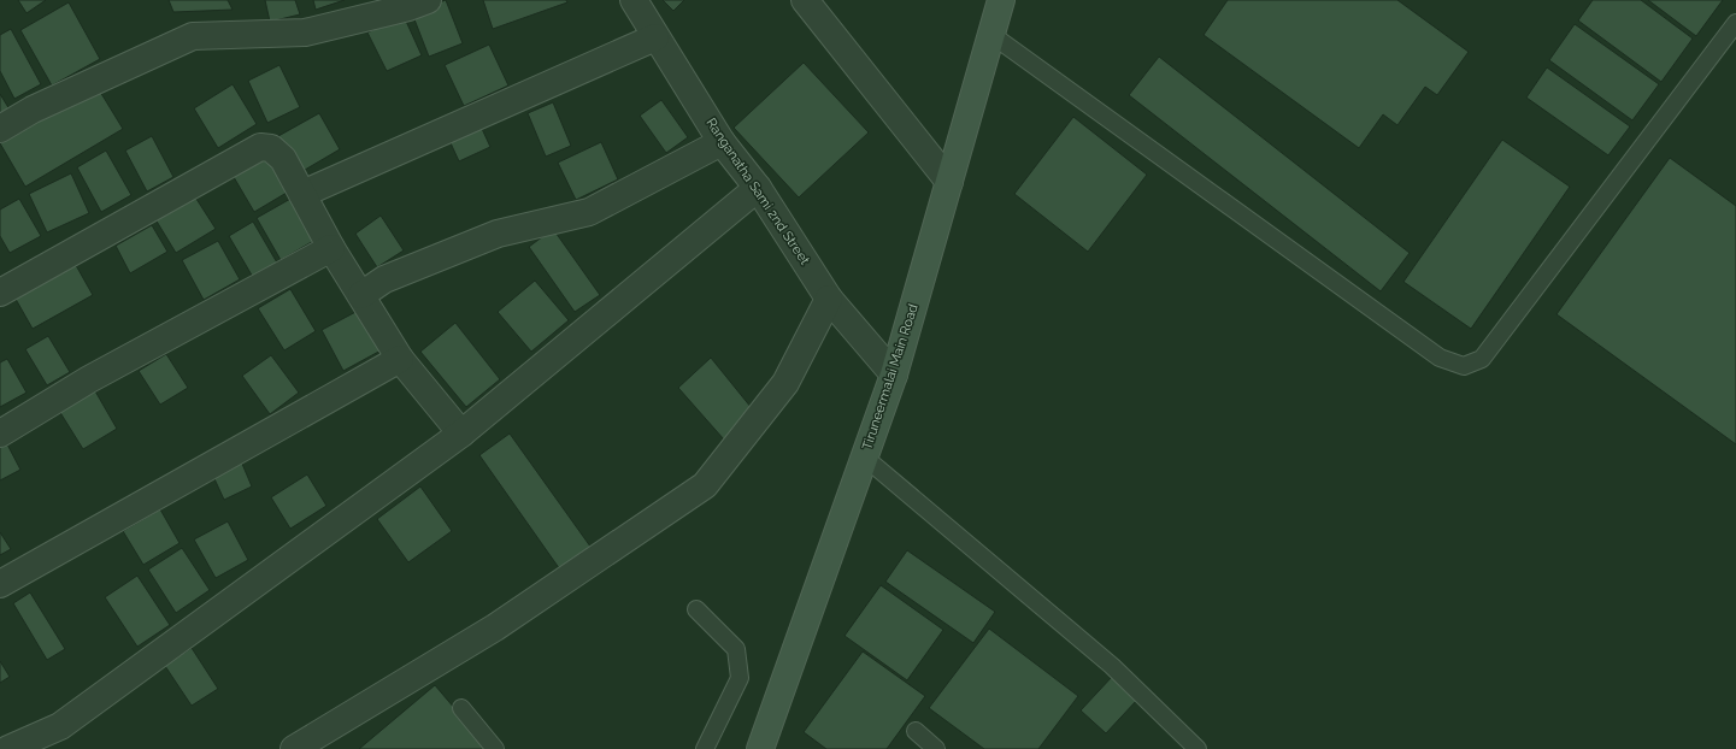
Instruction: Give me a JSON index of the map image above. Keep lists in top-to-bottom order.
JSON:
{
  "streets": {
    "main road": ["Tiruneermalai Main Road"],
    "street": ["Ranganatha Sami 2nd Street"]
  },
  "crossings": [
    ["Ranganatha Sami 2nd Street", "Tiruneermalai Main Road"]
  ]
}
